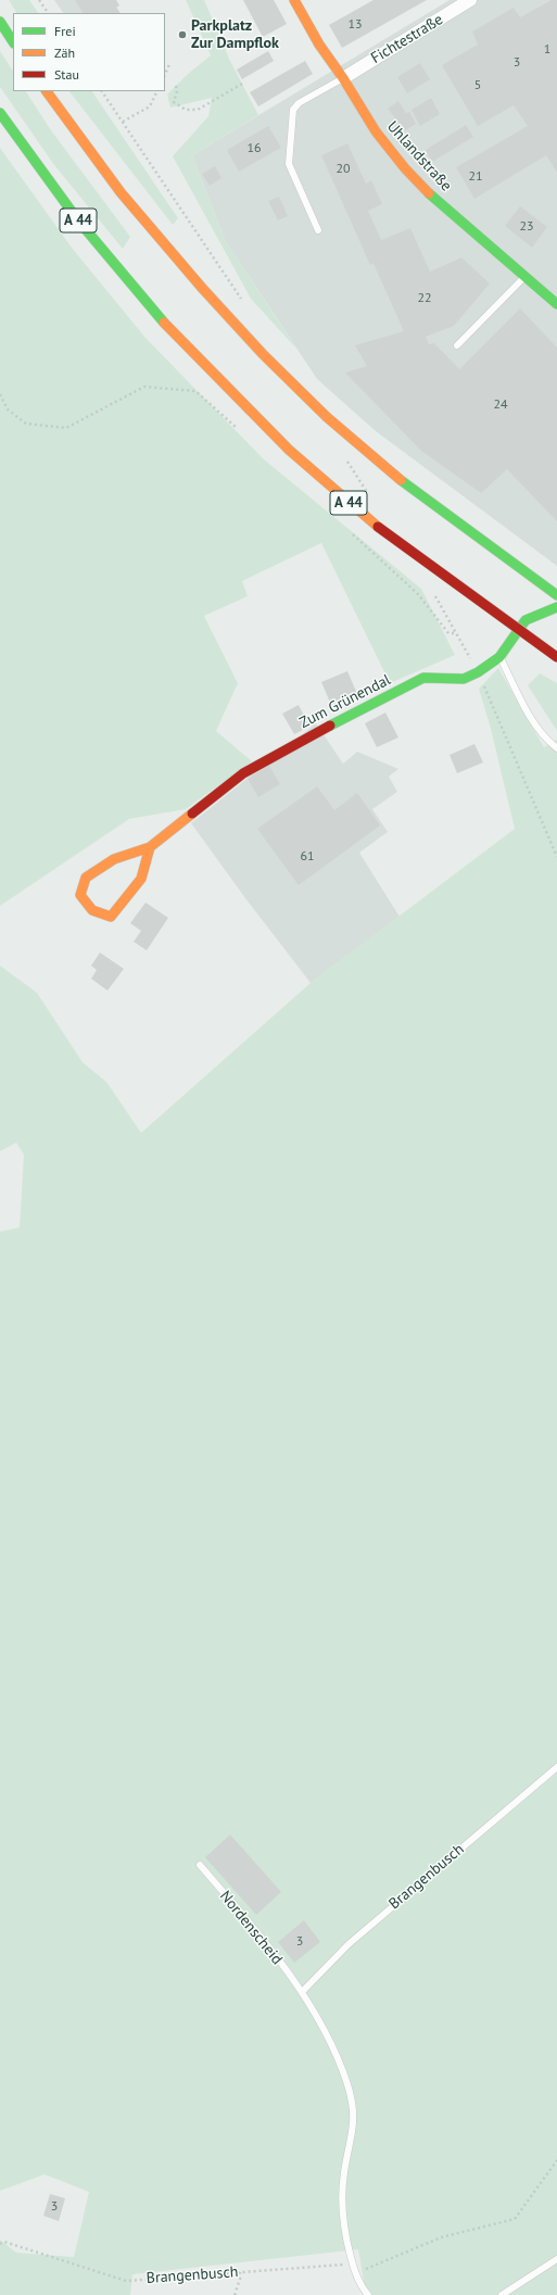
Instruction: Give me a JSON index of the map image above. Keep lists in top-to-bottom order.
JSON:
{
  "streets": {
    "main road": ["Uhlandstraße", "A 44", "Zum Grünendal"],
    "street": ["Fichtestraße"],
    "lane": ["Brangenbusch", "Nordenscheid"]
  },
  "crossings": [
    ["Fichtestraße", "Uhlandstraße"],
    ["Brangenbusch", "Nordenscheid"]
  ],
  "places": ["Parkplatz Zur Dampflok"],
  "house_numbers": [
    "13",
    "1",
    "3",
    "5",
    "16",
    "20",
    "21",
    "23",
    "22",
    "24",
    "61",
    "3",
    "3"
  ],
  "legend": ["Frei", "Zäh", "Stau"]
}
